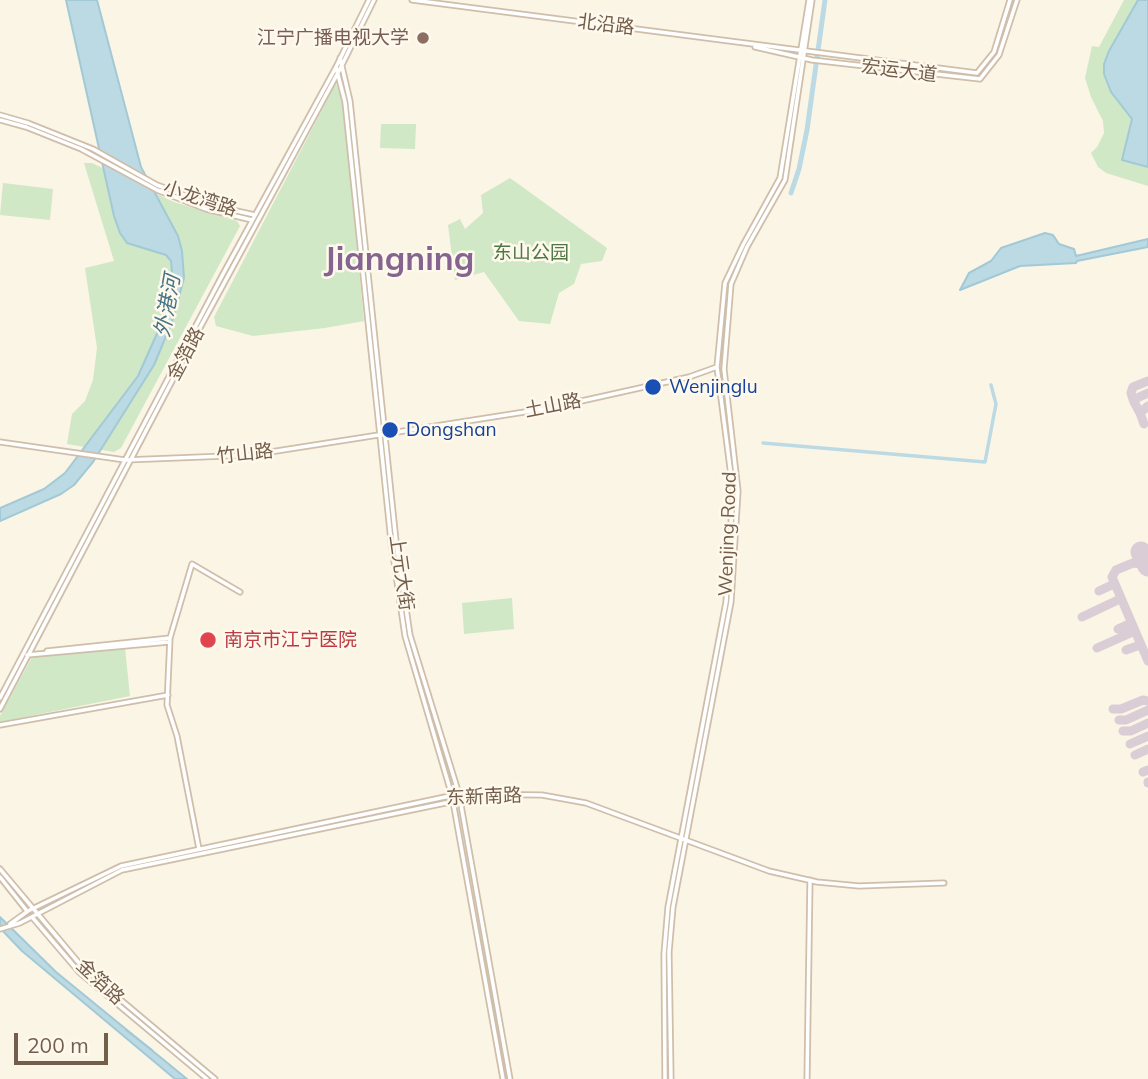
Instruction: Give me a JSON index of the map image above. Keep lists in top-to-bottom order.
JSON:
{
  "streets": {
    "main road": [
      "北沿路",
      "宏运大道",
      "小龙湾路",
      "金箔路",
      "土山路",
      "竹山路",
      "Wenjing Road",
      "上元大街",
      "东新南路"
    ]
  },
  "crossings": [
    ["北沿路", "宏运大道"],
    ["北沿路", "Wenjing Road"],
    ["宏运大道", "Wenjing Road"],
    ["小龙湾路", "金箔路"],
    ["金箔路", "竹山路"],
    ["金箔路", "上元大街"],
    ["金箔路", "东新南路"],
    ["土山路", "竹山路"],
    ["土山路", "Wenjing Road"],
    ["土山路", "上元大街"],
    ["竹山路", "上元大街"],
    ["Wenjing Road", "东新南路"],
    ["上元大街", "东新南路"]
  ],
  "districts": ["Jiangning"],
  "water": ["外港河"],
  "parks": ["东山公园"],
  "places": [
    "江宁广播电视大学",
    "Wenjinglu",
    "Dongshan",
    "南京市江宁医院"
  ],
  "scale_bar": "200 m"
}
